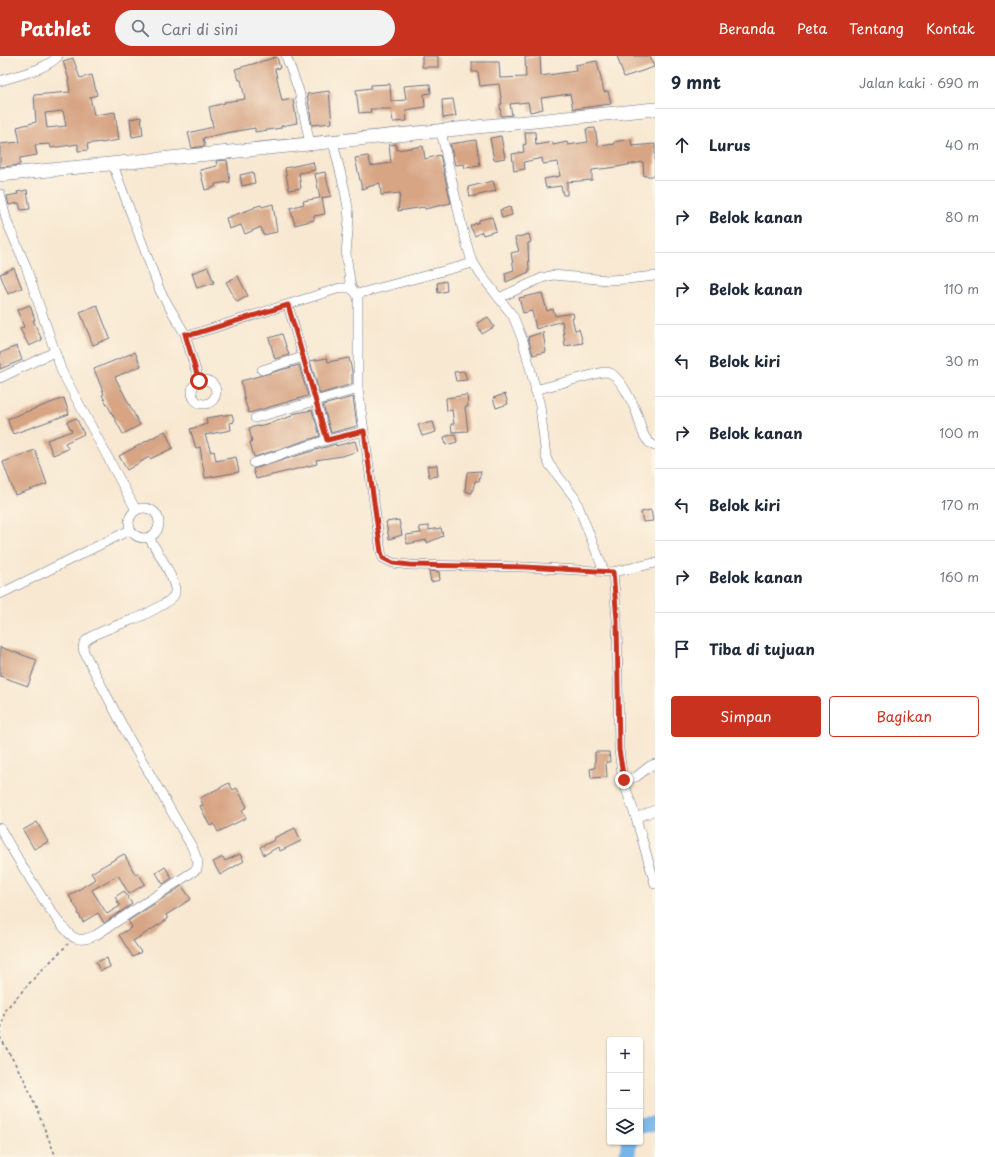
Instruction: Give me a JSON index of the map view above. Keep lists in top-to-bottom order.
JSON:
{
  "page": {
    "header": "Pathlet",
    "search": "Cari di sini",
    "nav": [
      "Beranda",
      "Peta",
      "Tentang",
      "Kontak"
    ],
    "heading": ["9 mnt", "Jalan kaki · 690 m"],
    "list": [
      ["Lurus", "40 m"],
      ["Belok kanan", "80 m"],
      ["Belok kanan", "110 m"],
      ["Belok kiri", "30 m"],
      ["Belok kanan", "100 m"],
      ["Belok kiri", "170 m"],
      ["Belok kanan", "160 m"],
      "Tiba di tujuan"
    ],
    "buttons": ["Simpan", "Bagikan"],
    "map_buttons": ["+", "−"]
  }
}
